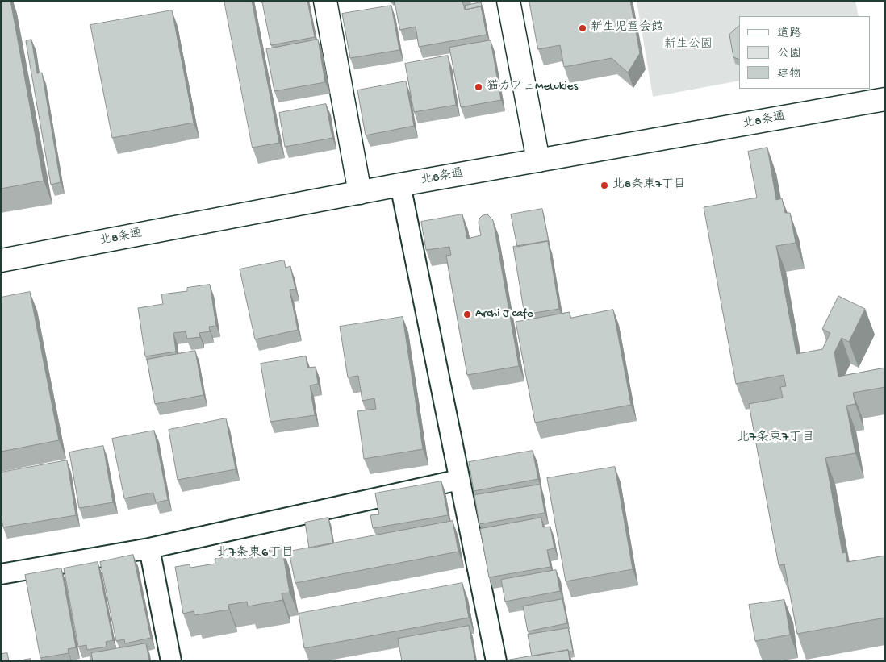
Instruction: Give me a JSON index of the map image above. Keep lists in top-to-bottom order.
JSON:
{
  "streets": {
    "street": ["北8条通"]
  },
  "districts": ["北7条東7丁目", "北7条東6丁目"],
  "parks": ["新生公園"],
  "places": [
    "新生児童会館",
    "猫カフェMewkies",
    "北8条東7丁目",
    "Archi J cafe"
  ],
  "legend": ["道路", "公園", "建物"]
}
